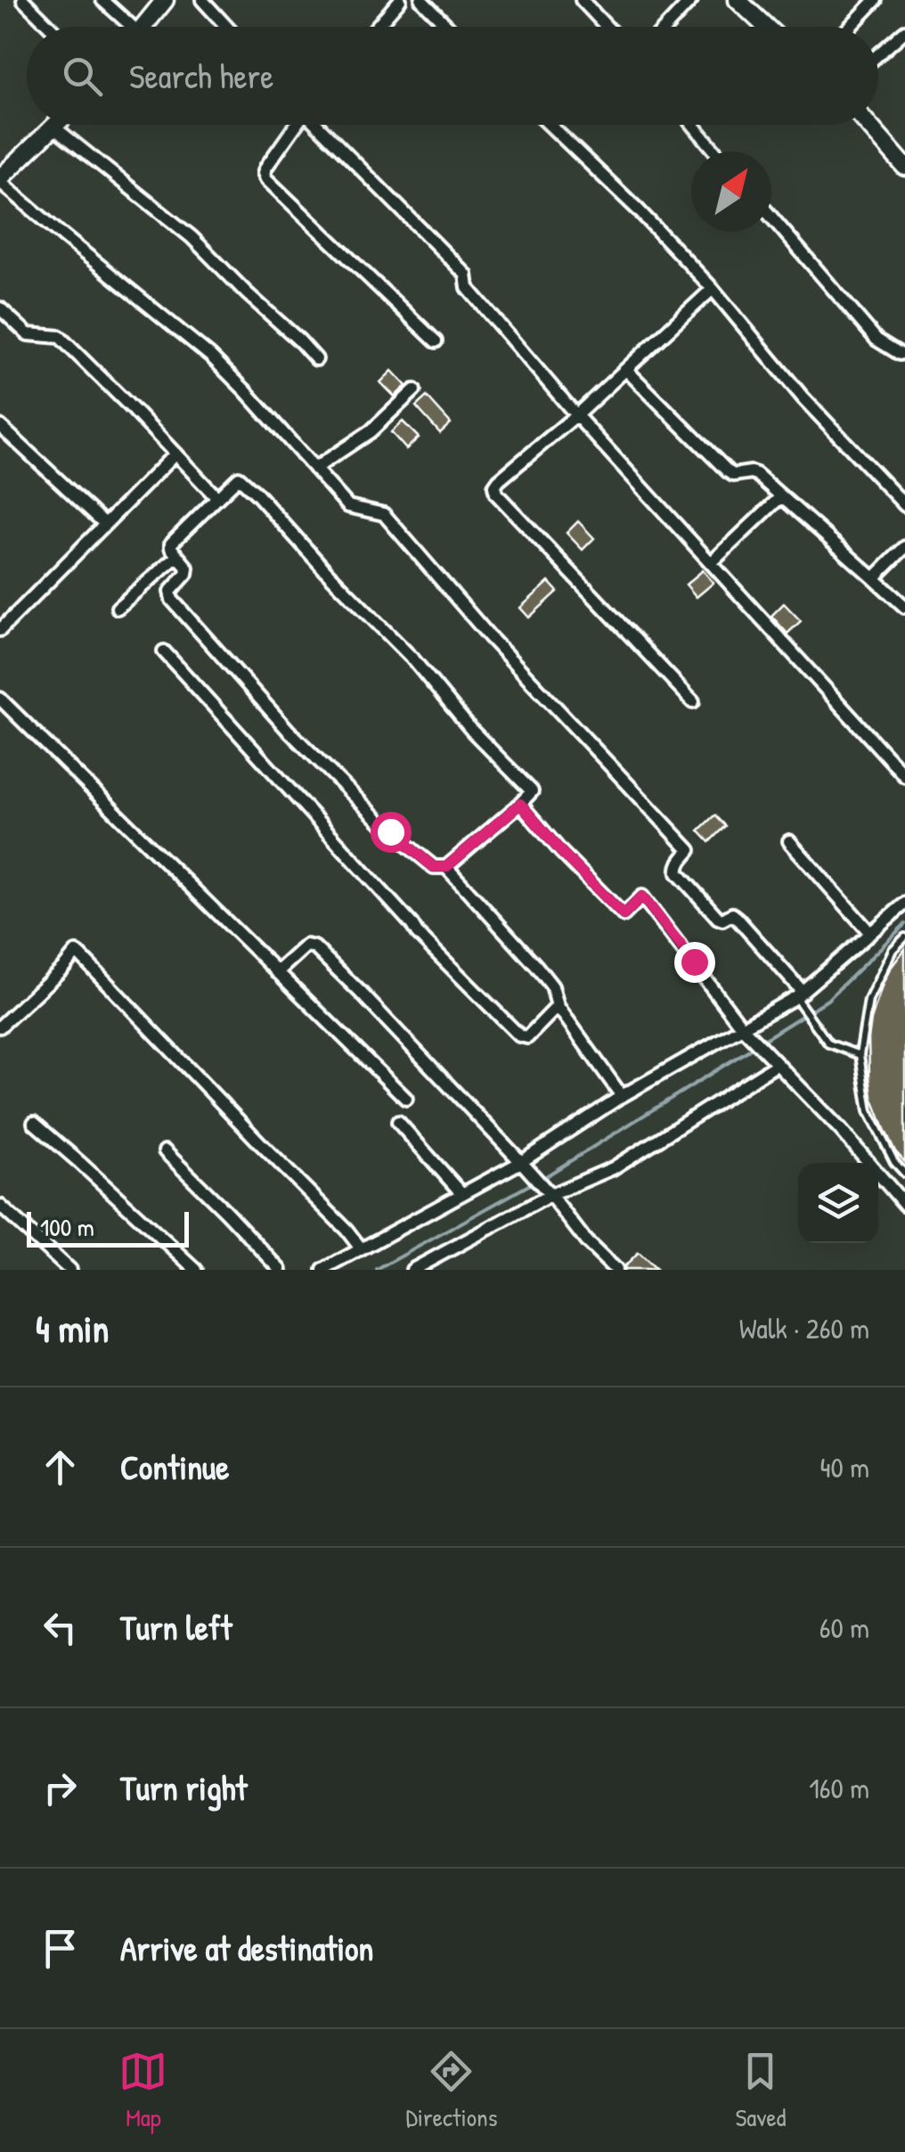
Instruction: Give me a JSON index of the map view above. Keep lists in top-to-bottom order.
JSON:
{
  "scale_bar": "100 m",
  "north": "top right",
  "page": {
    "search": "Search here",
    "scale": "100 m",
    "heading": ["4 min", "Walk · 260 m"],
    "list": [
      ["Continue", "40 m"],
      ["Turn left", "60 m"],
      ["Turn right", "160 m"],
      "Arrive at destination"
    ],
    "nav": ["Map", "Directions", "Saved"]
  }
}
